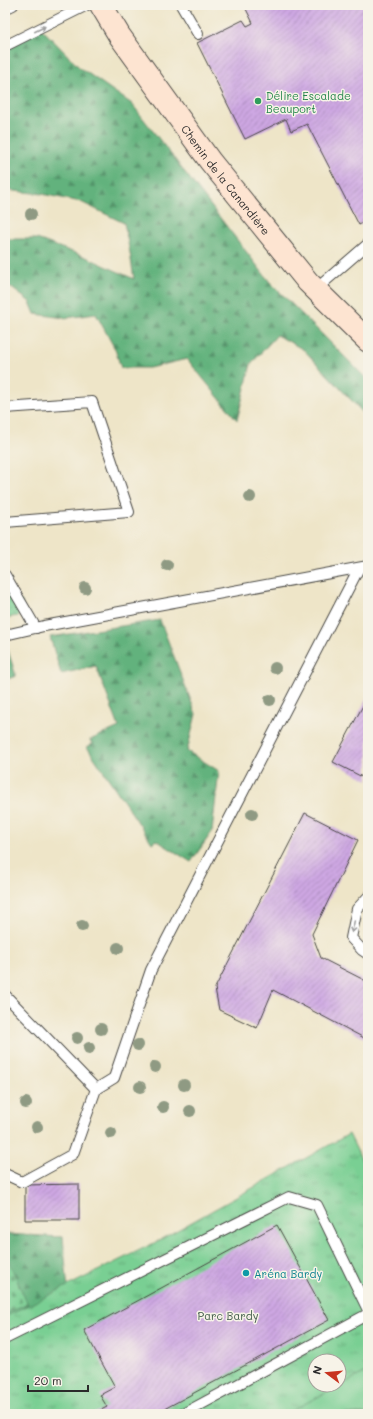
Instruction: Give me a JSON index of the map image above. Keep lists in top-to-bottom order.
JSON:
{
  "streets": {
    "main road": ["Chemin de la Canardière"]
  },
  "parks": ["Parc Bardy"],
  "places": ["Délire Escalade Beauport", "Aréna Bardy"],
  "scale_bar": "20 m",
  "north": "left"
}
